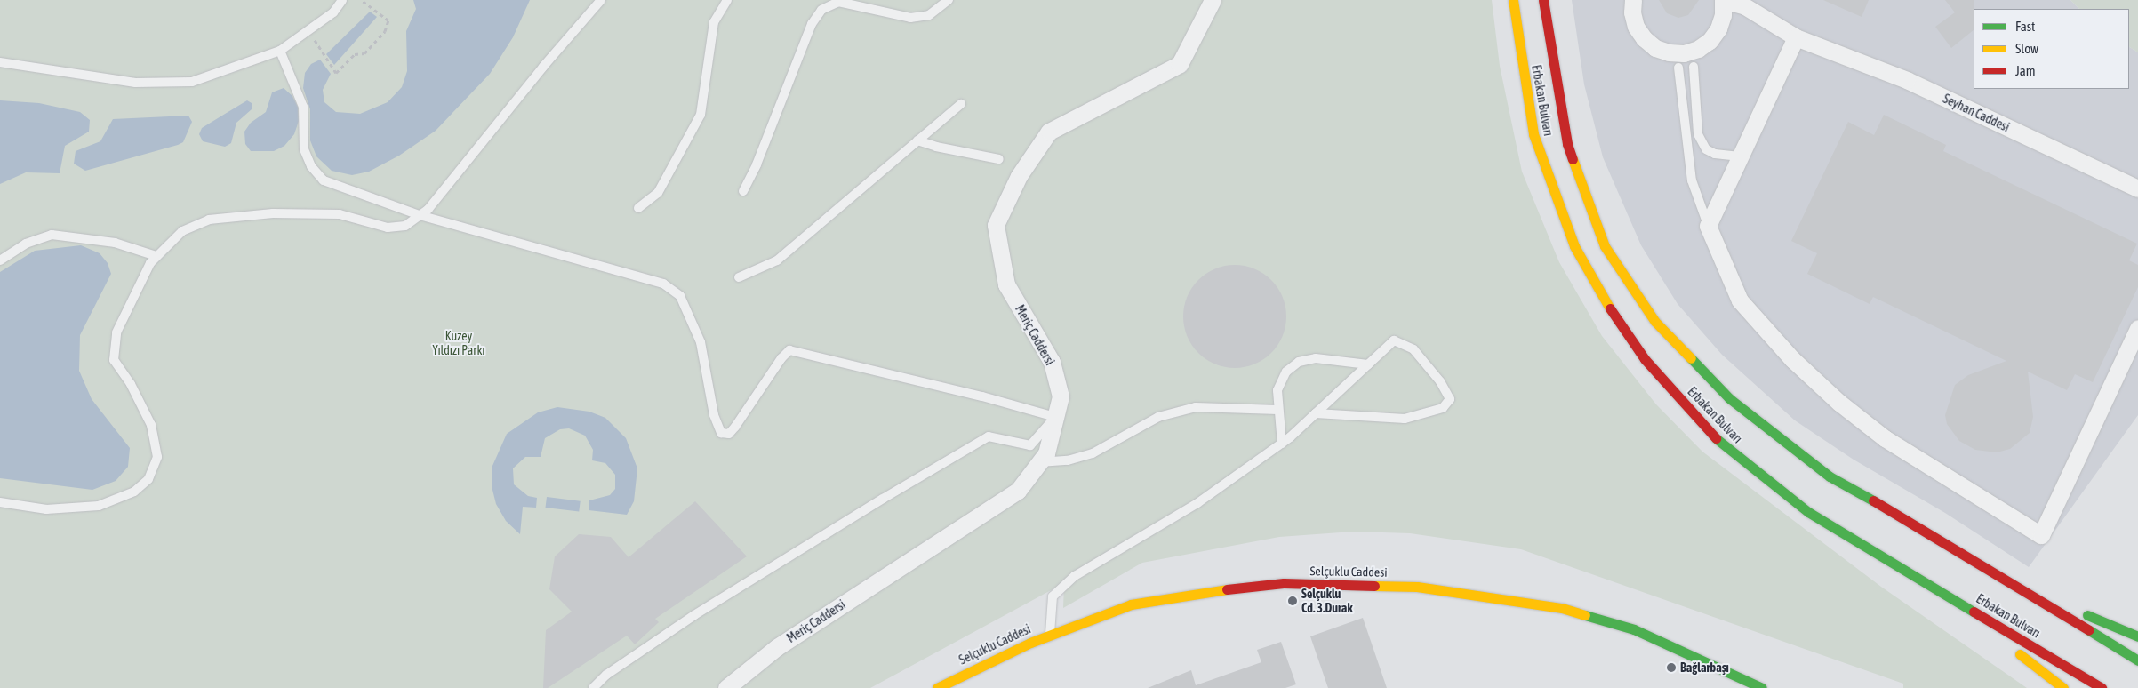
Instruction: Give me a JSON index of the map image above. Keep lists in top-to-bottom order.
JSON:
{
  "streets": {
    "main road": ["Erbakan Bulvarı", "Selçuklu Caddesi"],
    "street": ["Seyhan Caddesi", "Meriç Caddersi"]
  },
  "parks": ["Kuzey Yıldızı Parkı"],
  "places": ["Selçuklu Cd. 3.Durak", "Bağlarbaşı"],
  "legend": ["Fast", "Slow", "Jam"]
}
